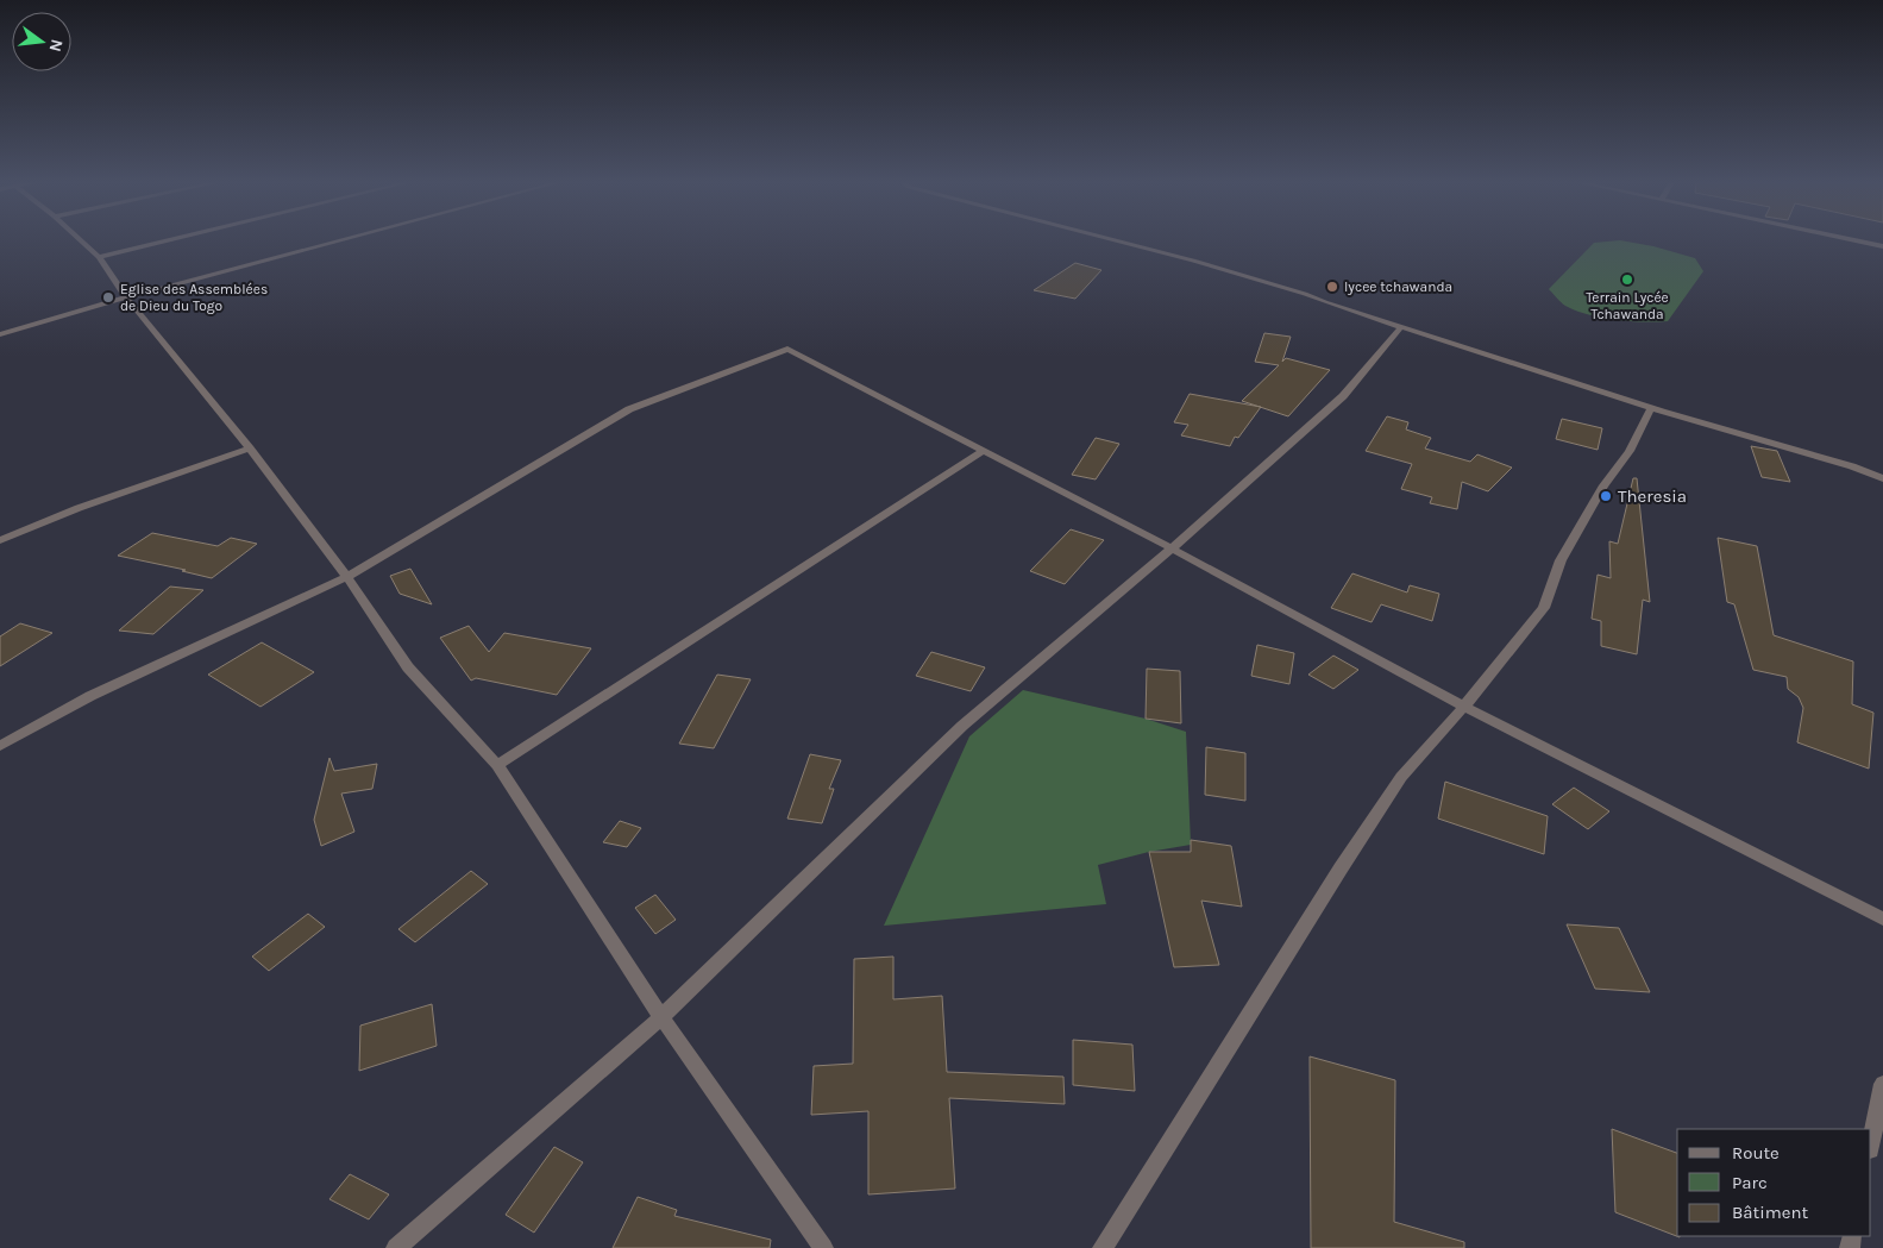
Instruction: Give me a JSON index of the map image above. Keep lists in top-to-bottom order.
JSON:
{
  "places": [
    "Terrain Lycée Tchawanda",
    "lycee tchawanda",
    "Eglise des Assemblées de Dieu du Togo",
    "Theresia"
  ],
  "legend": ["Route", "Parc", "Bâtiment"],
  "north": "right"
}
